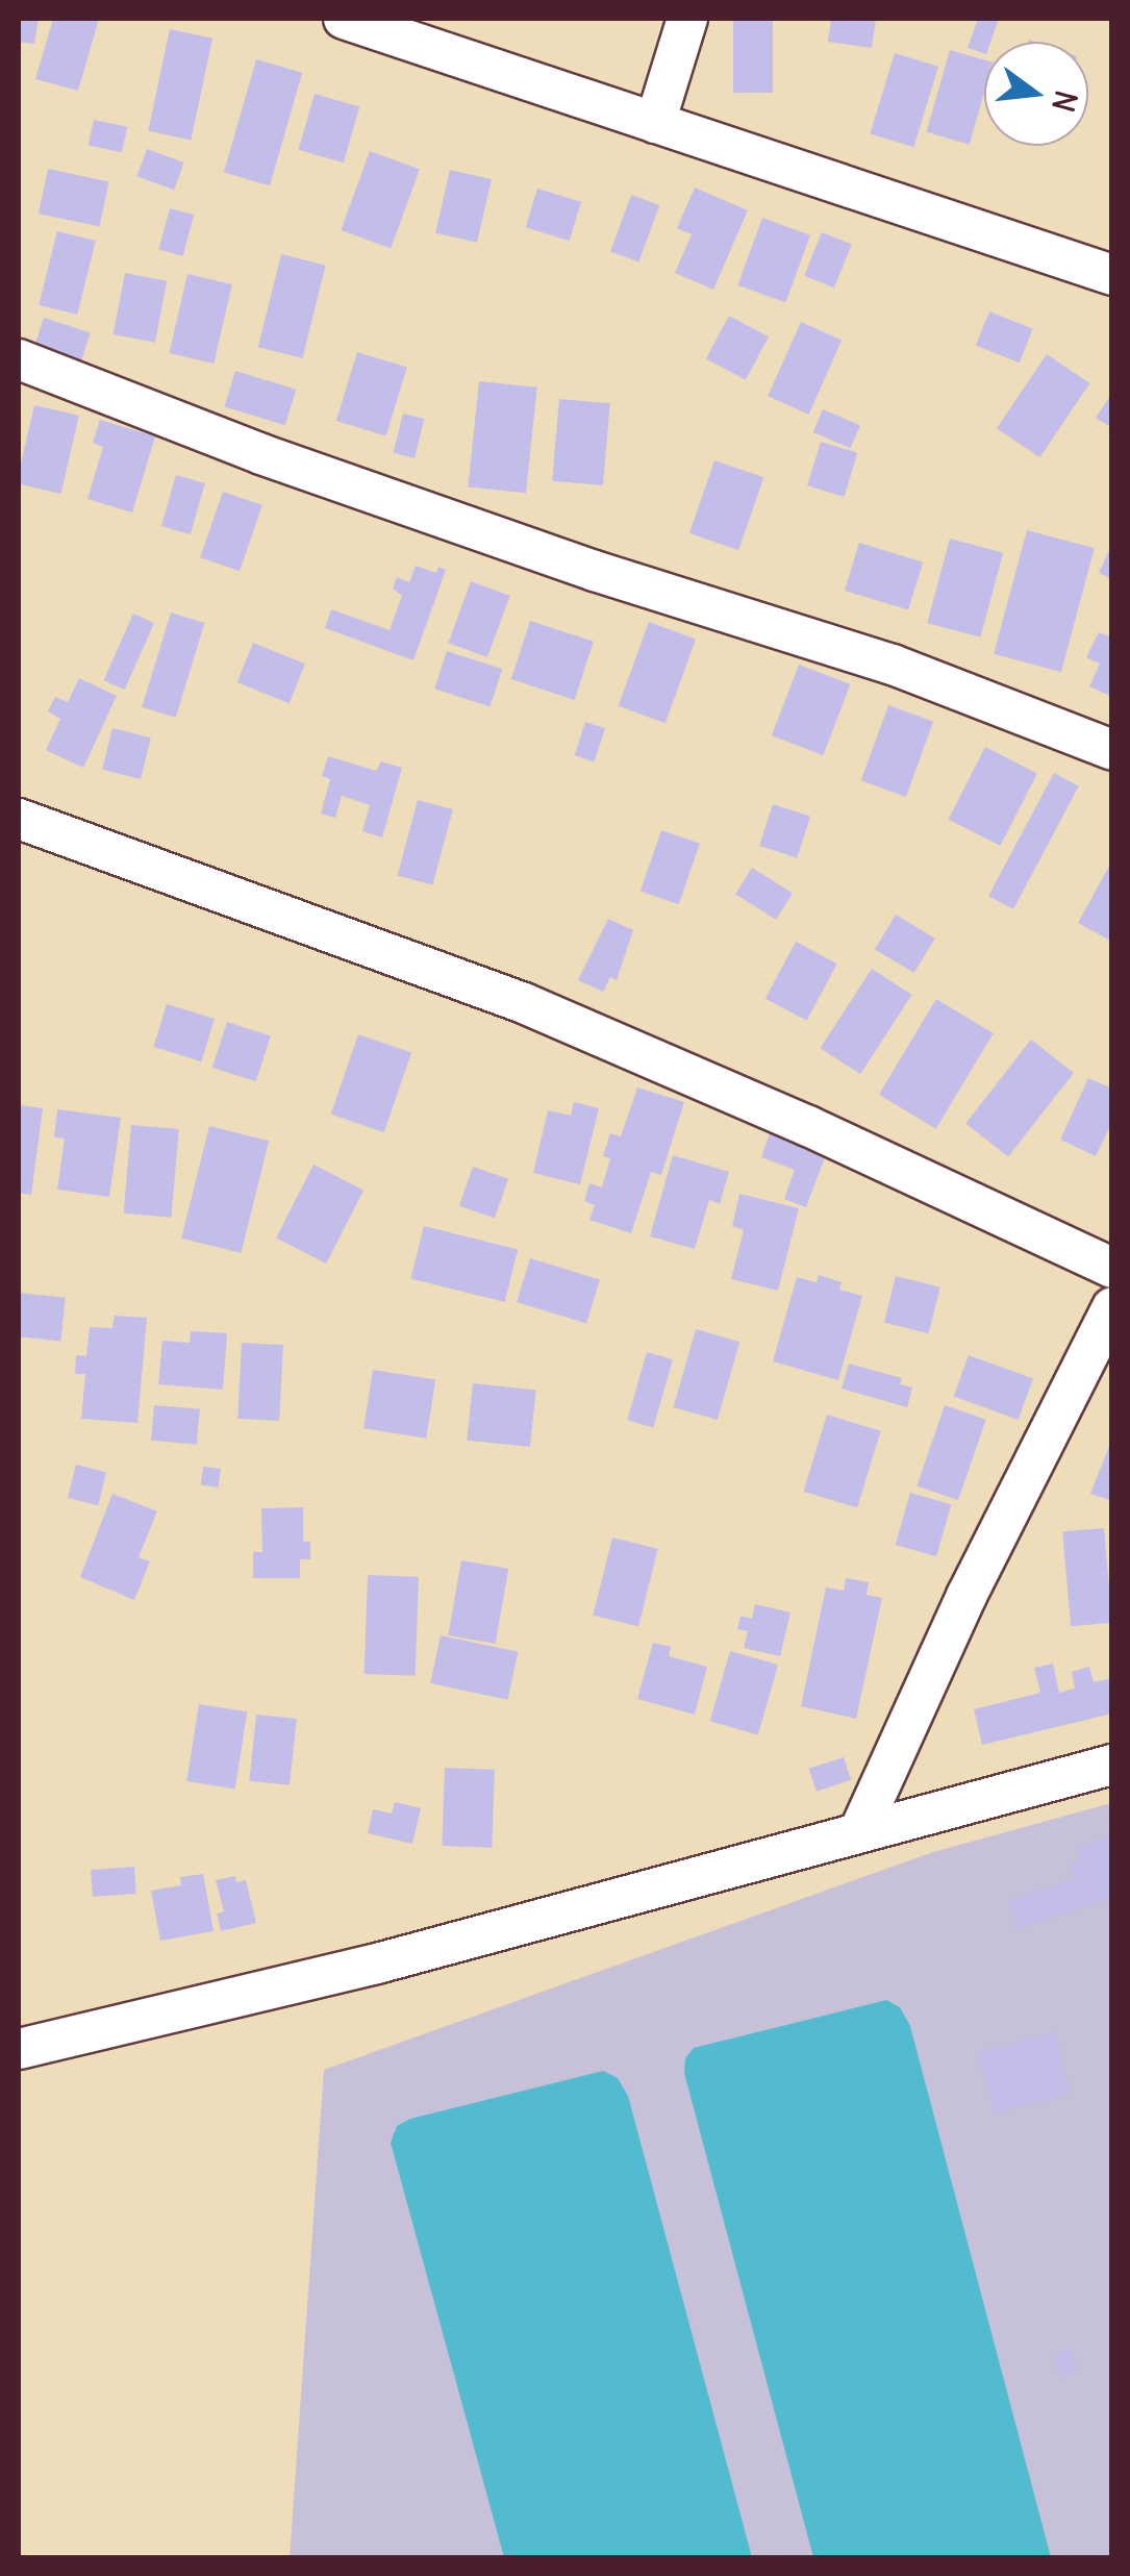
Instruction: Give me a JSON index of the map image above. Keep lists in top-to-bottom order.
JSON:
{
  "north": "right"
}
